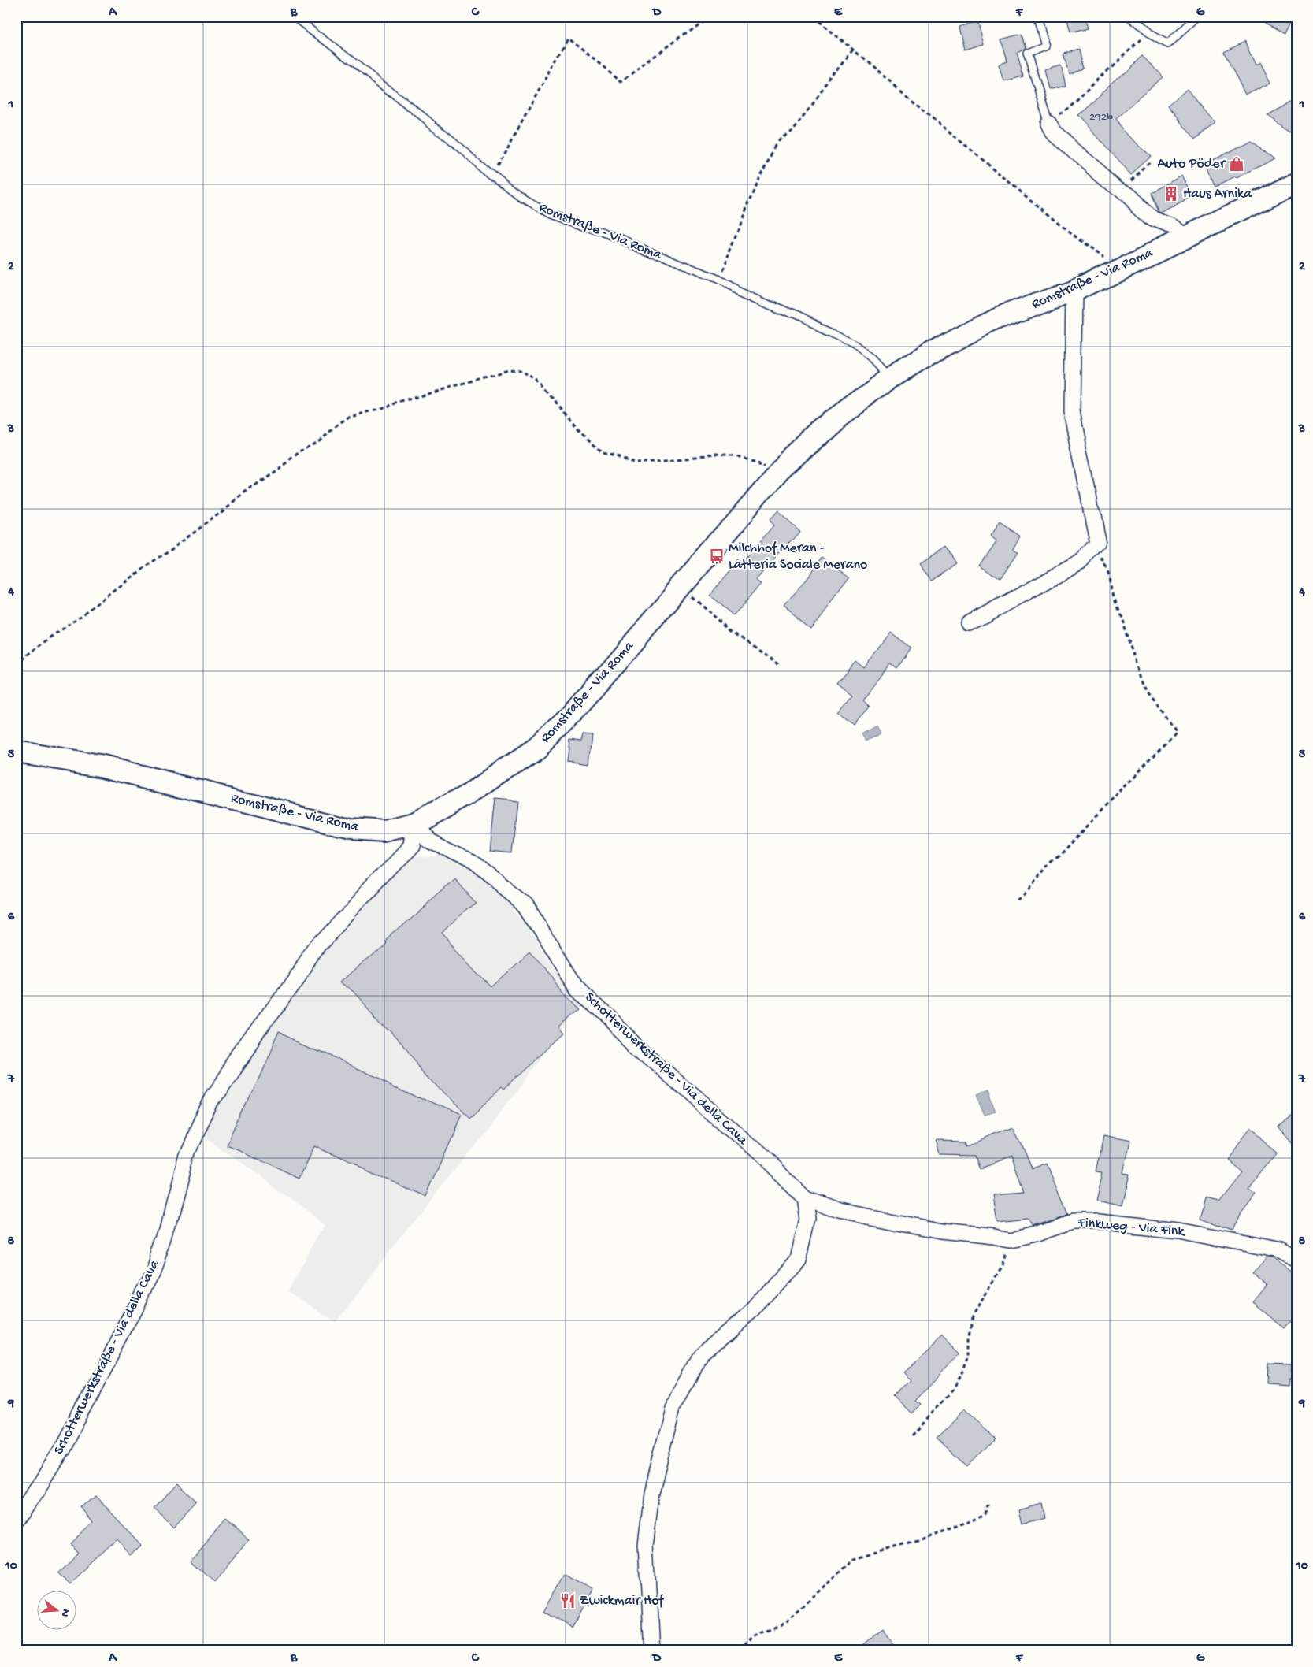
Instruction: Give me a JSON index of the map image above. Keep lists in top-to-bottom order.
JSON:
{
  "streets": {
    "street": ["Romstraße - Via Roma", "Schotterwerkstraße - Via della Cava", "Finkweg - Via Fink"]
  },
  "crossings": [
    ["Romstraße - Via Roma", "Schotterwerkstraße - Via della Cava"],
    ["Schotterwerkstraße - Via della Cava", "Finkweg - Via Fink"]
  ],
  "places": {
    "shop": ["Auto Pöder"],
    "building": ["Haus Arnika"],
    "bus stop": ["Milchhof Meran - Latteria Sociale Merano"],
    "restaurant": ["Zwickmair Hof"]
  },
  "house_numbers": ["292b"],
  "north": "right",
  "grid": {
    "columns": [
      "A",
      "B",
      "C",
      "D",
      "E",
      "F",
      "G"
    ],
    "rows": [
      "1",
      "2",
      "3",
      "4",
      "5",
      "6",
      "7",
      "8",
      "9",
      "10"
    ]
  }
}
